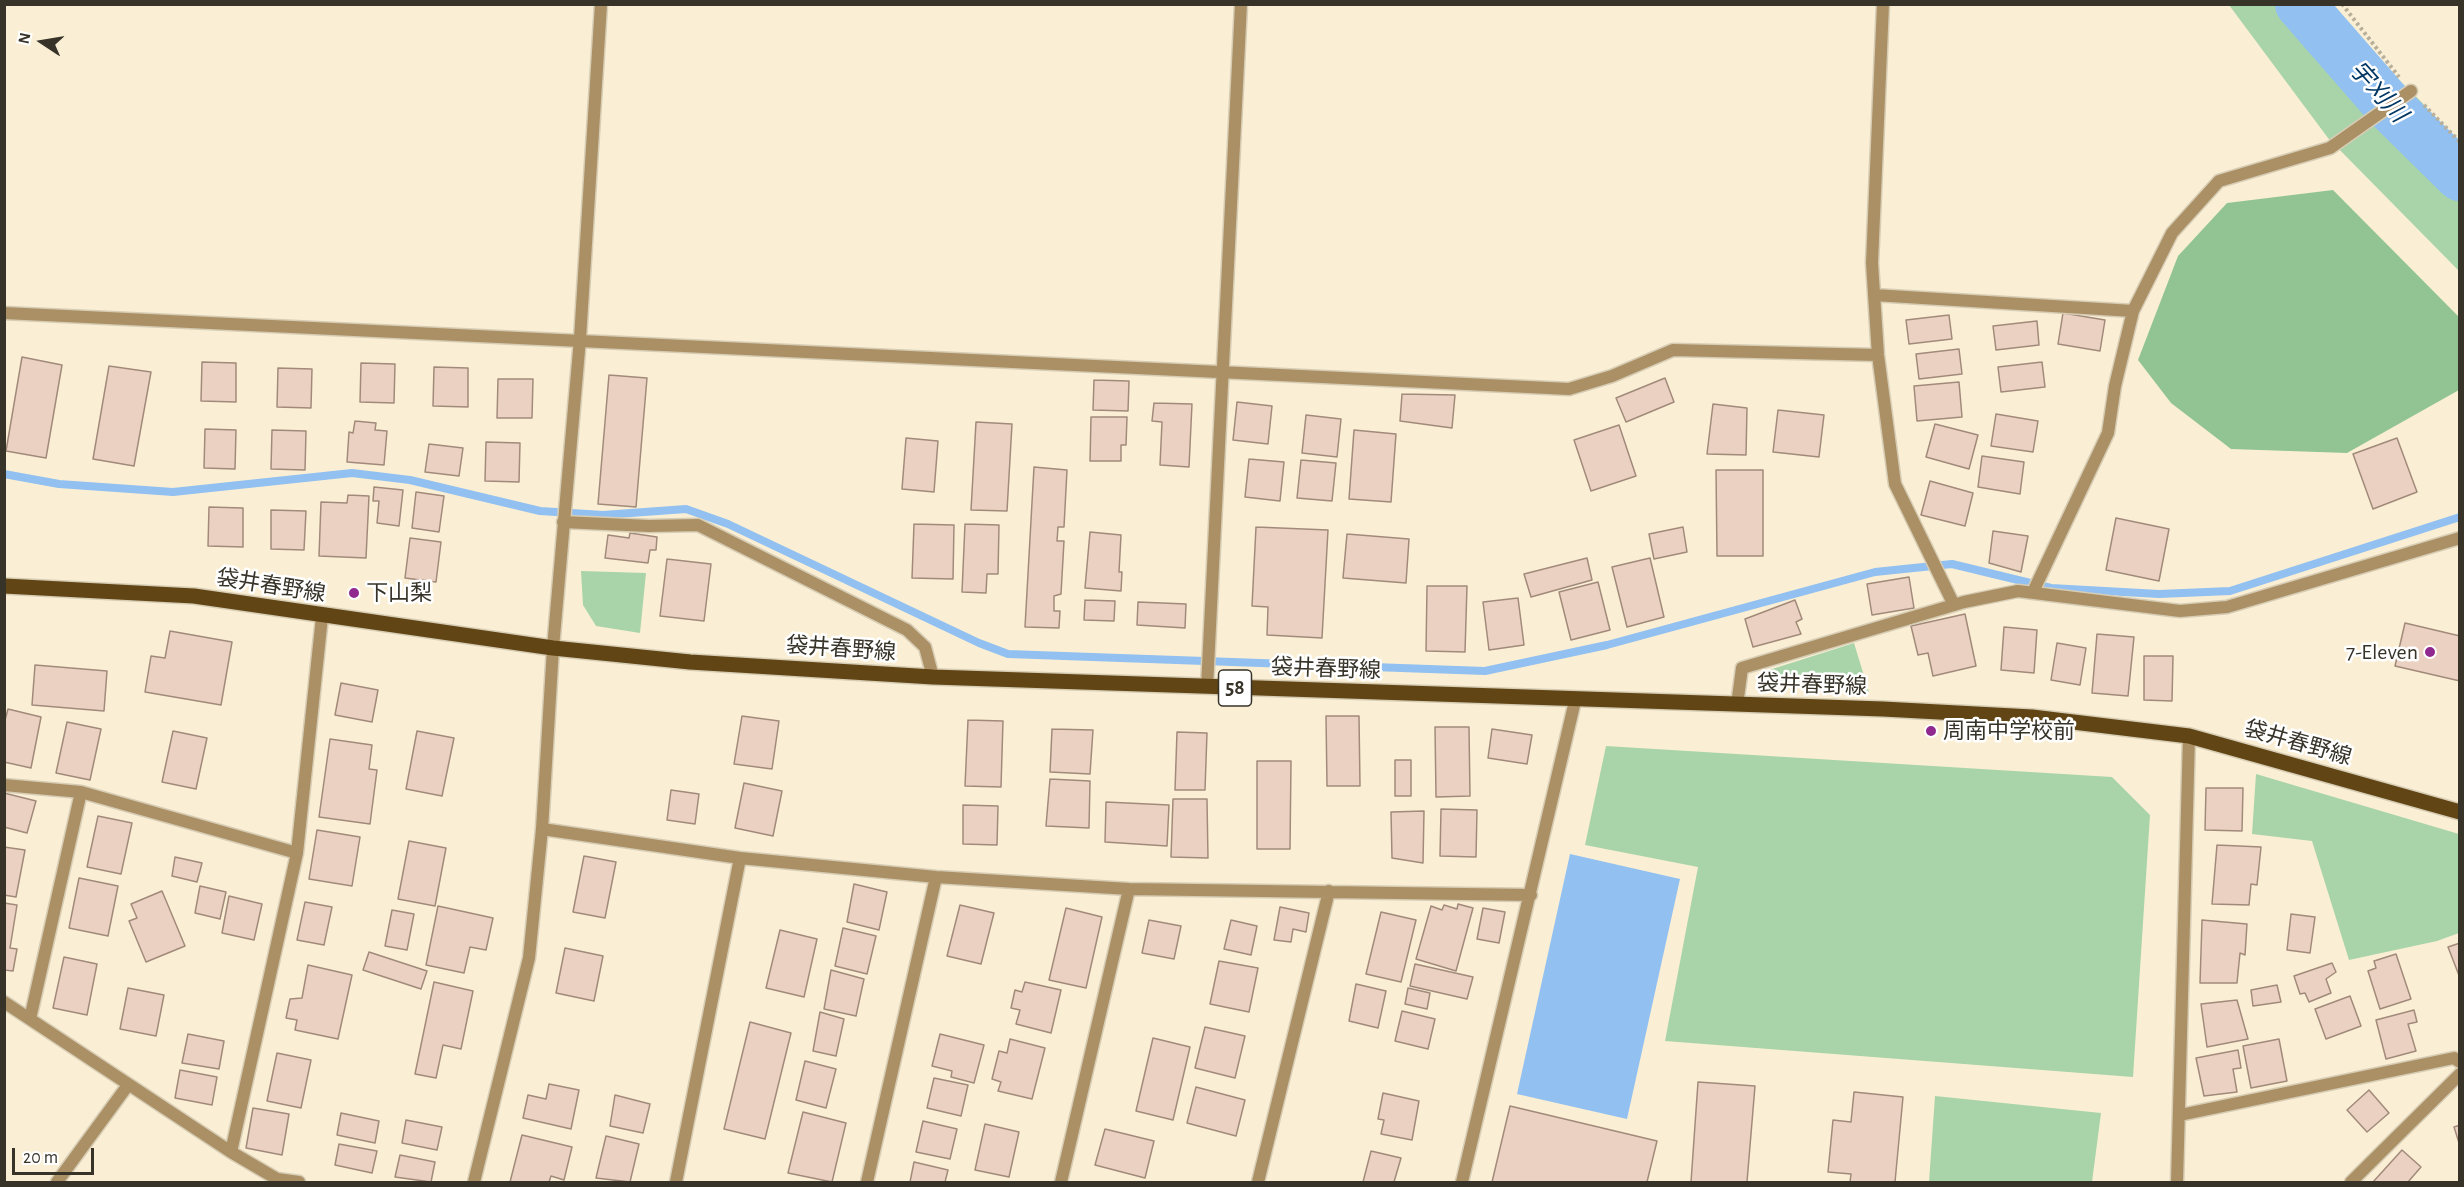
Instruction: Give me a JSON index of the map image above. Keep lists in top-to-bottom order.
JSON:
{
  "streets": {
    "main road": ["袋井春野線", "58"]
  },
  "water": ["宇刈川"],
  "places": ["下山梨", "7-Eleven", "周南中学校前"],
  "scale_bar": "20 m",
  "north": "left"
}
